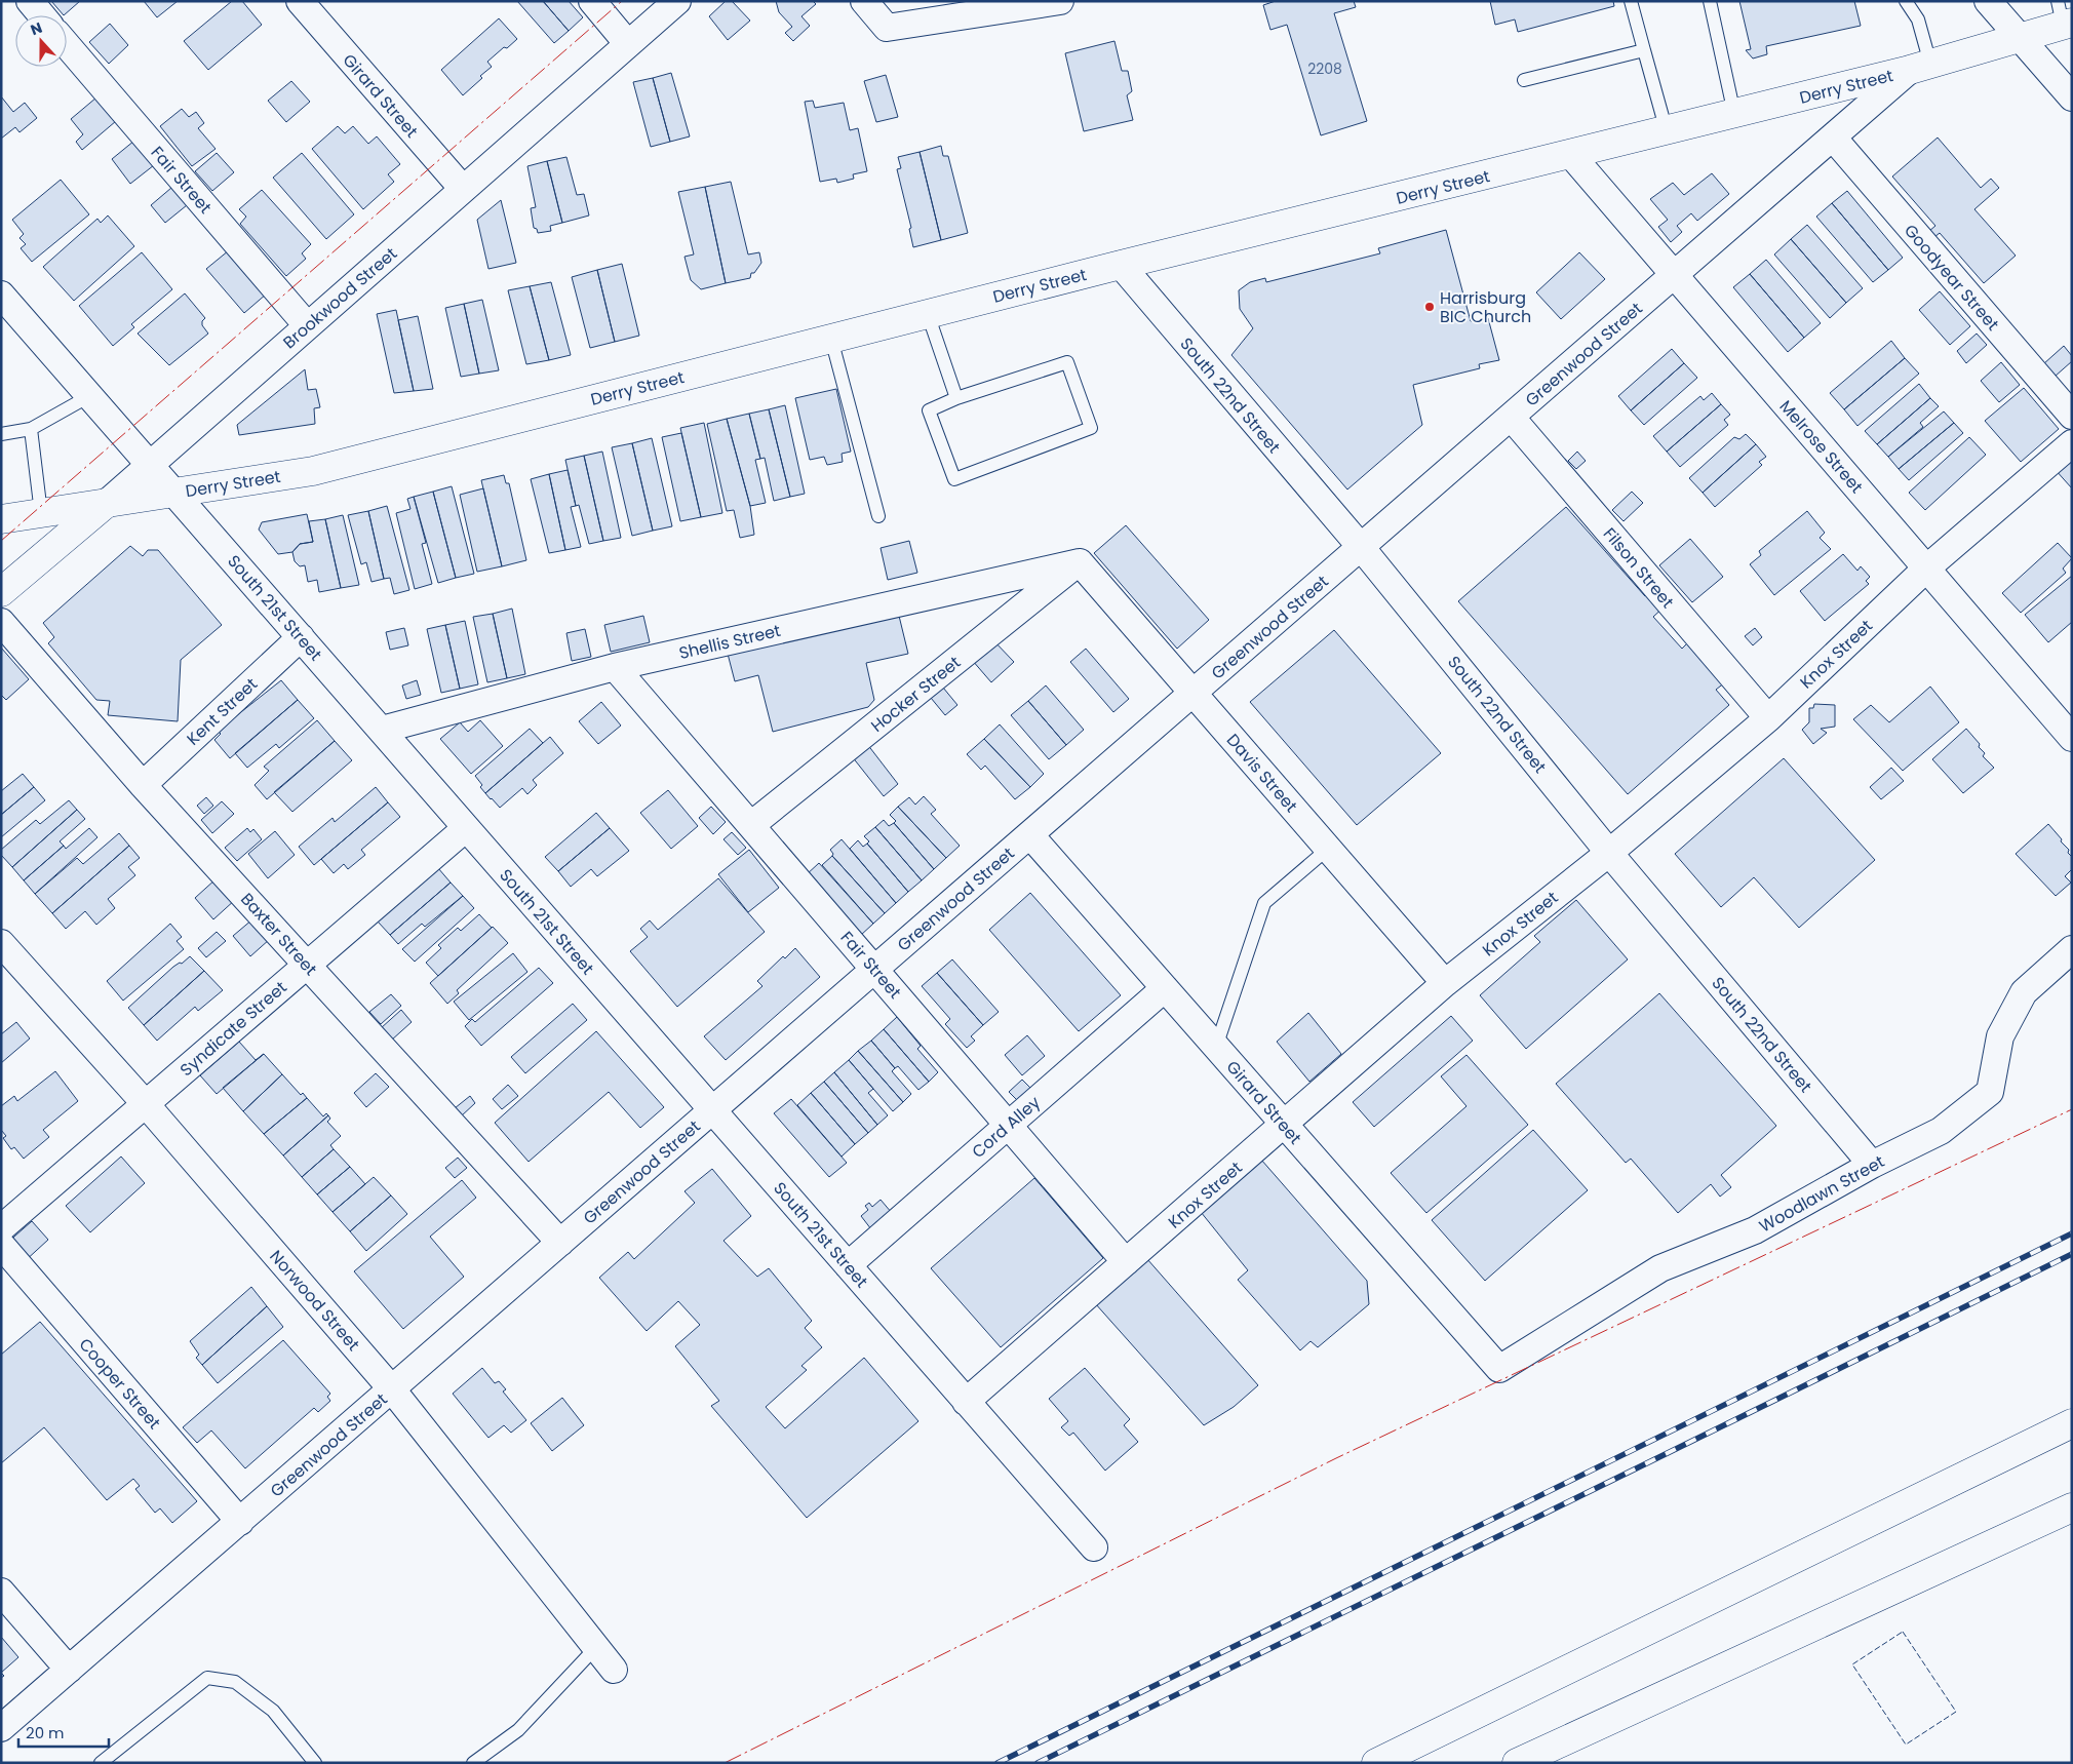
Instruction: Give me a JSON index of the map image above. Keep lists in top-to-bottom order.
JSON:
{
  "streets": {
    "main road": ["Derry Street", "Brookwood Street"],
    "street": [
      "Girard Street",
      "Fair Street",
      "Goodyear Street",
      "Greenwood Street",
      "South 22nd Street",
      "Melrose Street",
      "Filson Street",
      "South 21st Street",
      "Shellis Street",
      "Knox Street",
      "Hocker Street",
      "Kent Street",
      "Davis Street",
      "Baxter Street",
      "Syndicate Street",
      "Cord Alley",
      "Woodlawn Street",
      "Norwood Street",
      "Cooper Street"
    ]
  },
  "crossings": [
    ["Derry Street", "Brookwood Street"],
    ["Derry Street", "Greenwood Street"],
    ["Derry Street", "South 22nd Street"],
    ["Derry Street", "Melrose Street"],
    ["Derry Street", "South 21st Street"],
    ["Girard Street", "Brookwood Street"],
    ["Girard Street", "Greenwood Street"],
    ["Girard Street", "Knox Street"],
    ["Girard Street", "Cord Alley"],
    ["Girard Street", "Woodlawn Street"],
    ["Fair Street", "Brookwood Street"],
    ["Fair Street", "Greenwood Street"],
    ["Fair Street", "Shellis Street"],
    ["Fair Street", "Knox Street"],
    ["Fair Street", "Hocker Street"],
    ["Fair Street", "Cord Alley"],
    ["Goodyear Street", "Greenwood Street"],
    ["Brookwood Street", "South 21st Street"],
    ["Greenwood Street", "South 22nd Street"],
    ["Greenwood Street", "Melrose Street"],
    ["Greenwood Street", "Filson Street"],
    ["Greenwood Street", "South 21st Street"],
    ["Greenwood Street", "Davis Street"],
    ["Greenwood Street", "Baxter Street"],
    ["Greenwood Street", "Norwood Street"],
    ["Greenwood Street", "Cooper Street"],
    ["South 22nd Street", "Knox Street"],
    ["South 22nd Street", "Woodlawn Street"],
    ["Melrose Street", "Knox Street"],
    ["Filson Street", "Knox Street"],
    ["South 21st Street", "Shellis Street"],
    ["South 21st Street", "Knox Street"],
    ["South 21st Street", "Kent Street"],
    ["South 21st Street", "Syndicate Street"],
    ["South 21st Street", "Cord Alley"],
    ["Shellis Street", "Hocker Street"],
    ["Shellis Street", "Davis Street"],
    ["Knox Street", "Davis Street"],
    ["Hocker Street", "Davis Street"],
    ["Kent Street", "Baxter Street"],
    ["Baxter Street", "Syndicate Street"],
    ["Syndicate Street", "Norwood Street"]
  ],
  "places": ["Harrisburg BIC Church"],
  "house_numbers": ["2208"],
  "scale_bar": "20 m",
  "north": "top"
}
